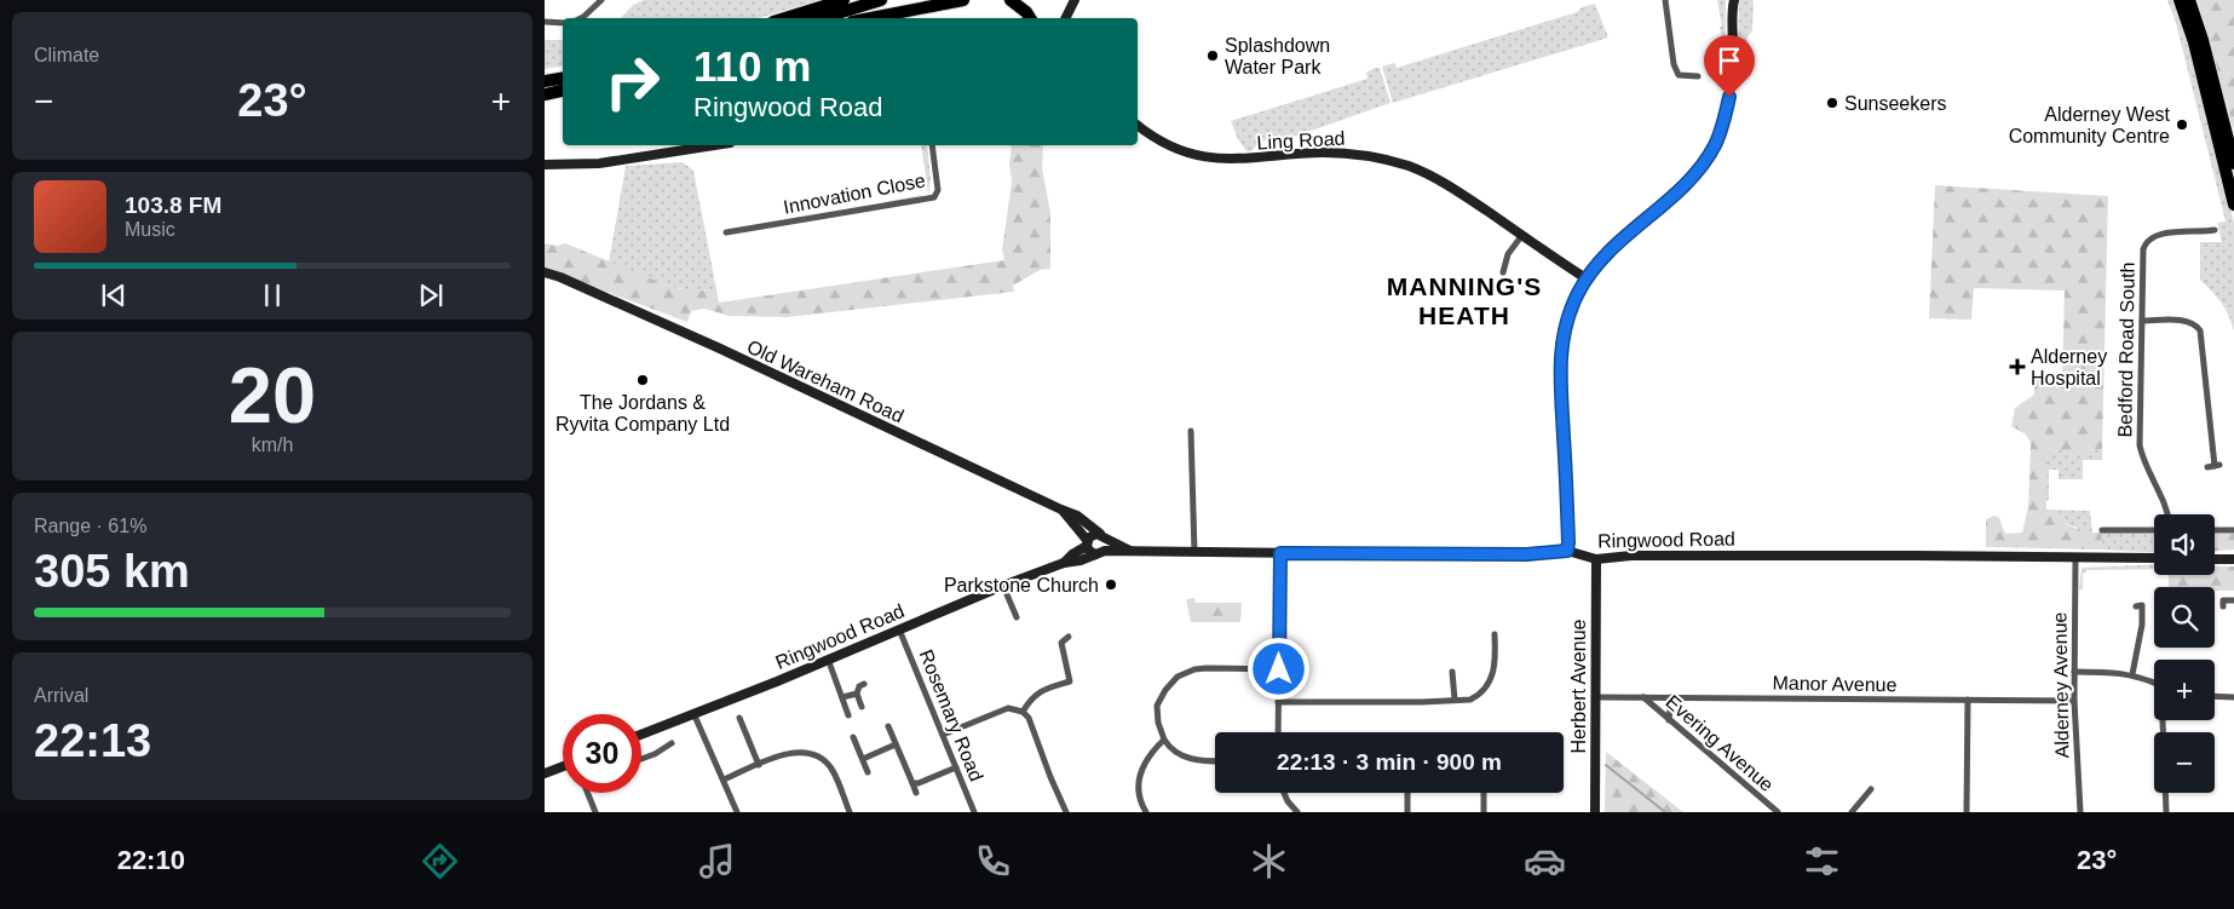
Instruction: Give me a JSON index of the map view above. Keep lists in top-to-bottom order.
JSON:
{
  "streets": {
    "street": [
      "Ling Road",
      "Innovation Close",
      "Bedford Road South",
      "Old Wareham Road",
      "Ringwood Road",
      "Manor Avenue",
      "Alderney Avenue",
      "Herbert Avenue",
      "Rosemary Road",
      "Evering Avenue"
    ]
  },
  "crossings": [
    ["Old Wareham Road", "Ringwood Road"],
    ["Ringwood Road", "Alderney Avenue"],
    ["Ringwood Road", "Herbert Avenue"],
    ["Ringwood Road", "Rosemary Road"],
    ["Manor Avenue", "Alderney Avenue"],
    ["Manor Avenue", "Herbert Avenue"],
    ["Manor Avenue", "Evering Avenue"]
  ],
  "districts": ["MANNING'S HEATH"],
  "places": {
    "other": [
      "Splashdown Water Park",
      "Sunseekers",
      "Alderney West Community Centre",
      "The Jordans & Ryvita Company Ltd",
      "Parkstone Church"
    ],
    "health": ["Alderney Hospital"]
  },
  "page": {
    "tile": [
      "Climate",
      ["20", "km/h"],
      ["Range · 61%", "305 km"],
      ["Arrival", "22:13"]
    ],
    "turn": ["110 m", "Ringwood Road"],
    "heat": ["−", "23°", "+"],
    "song": ["103.8 FM", "Music"],
    "map_buttons": ["+", "−"],
    "limit": "30",
    "trip": "22:13 · 3 min · 900 m",
    "tabs": ["22:10", "23°"]
  }
}
